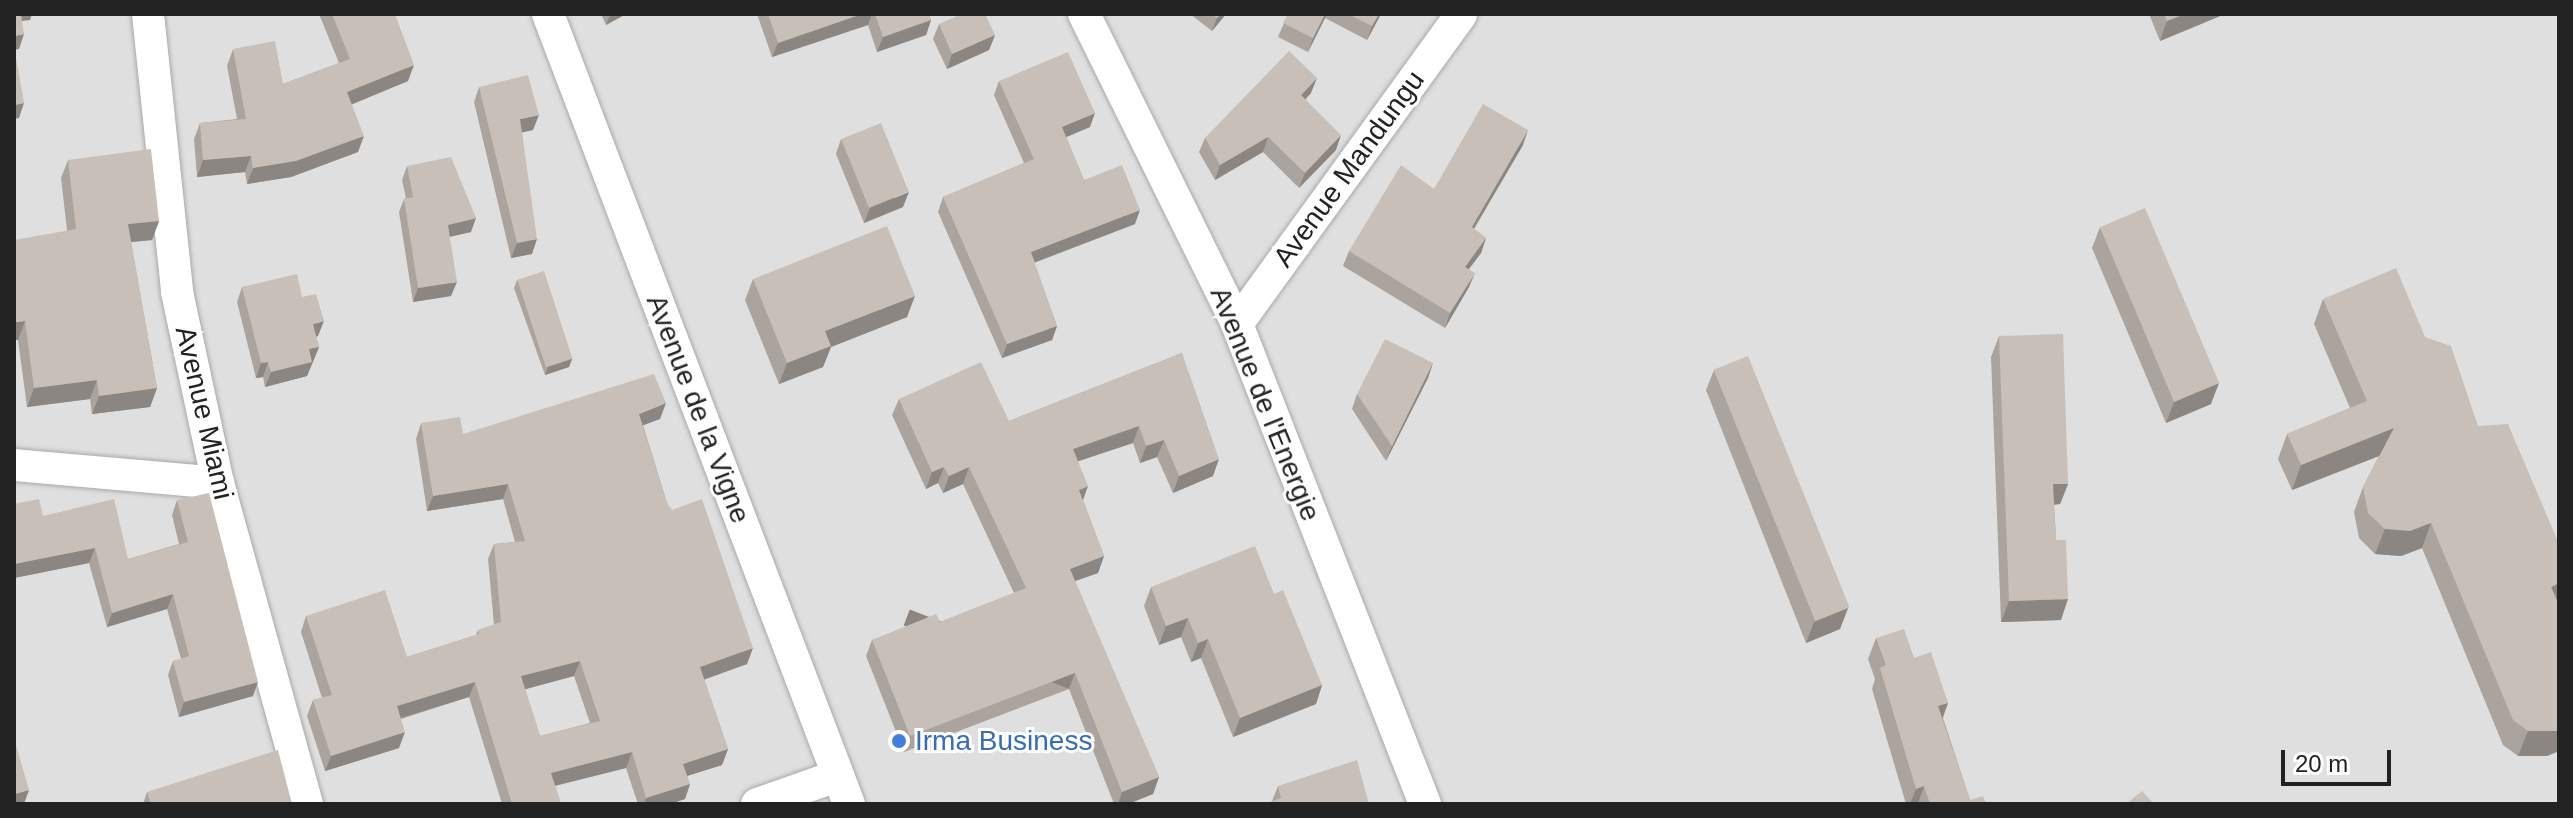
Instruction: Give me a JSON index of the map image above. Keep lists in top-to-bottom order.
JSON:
{
  "streets": {
    "street": [
      "Avenue Mandungu",
      "Avenue de l'Energie",
      "Avenue de la Vigne",
      "Avenue Miami"
    ]
  },
  "crossings": [
    ["Avenue Mandungu", "Avenue de l'Energie"]
  ],
  "places": ["Irma Business"],
  "scale_bar": "20 m"
}
